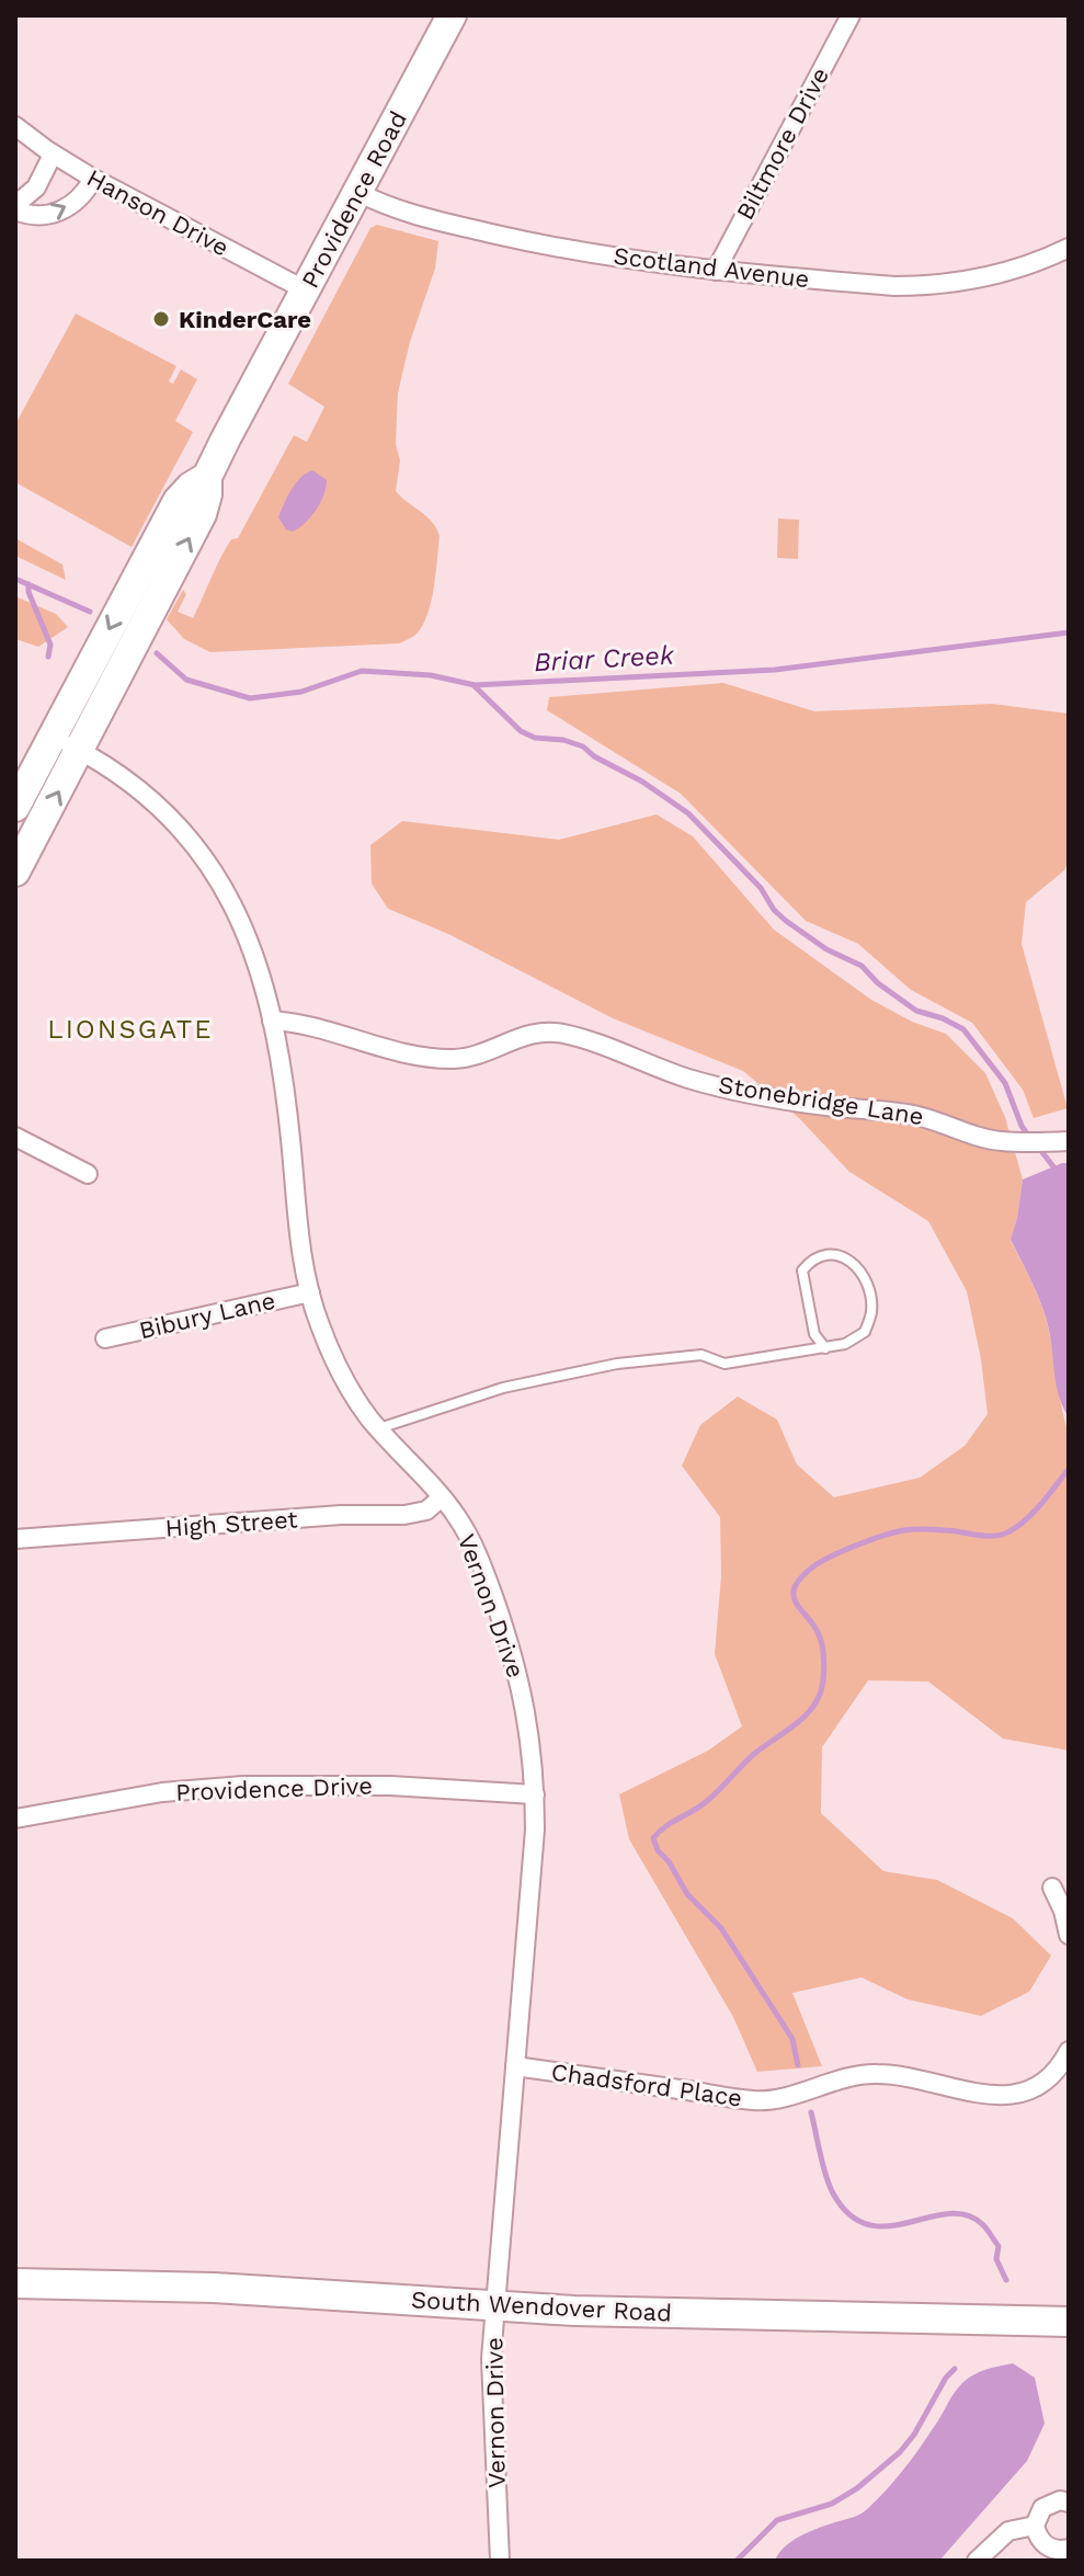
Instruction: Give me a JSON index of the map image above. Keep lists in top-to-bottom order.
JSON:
{
  "streets": {
    "main road": ["Providence Road", "South Wendover Road"],
    "street": [
      "Biltmore Drive",
      "Hanson Drive",
      "Scotland Avenue",
      "Stonebridge Lane",
      "Bibury Lane",
      "High Street",
      "Vernon Drive",
      "Providence Drive",
      "Chadsford Place"
    ]
  },
  "crossings": [
    ["Biltmore Drive", "Scotland Avenue"],
    ["Providence Road", "Hanson Drive"],
    ["Providence Road", "Scotland Avenue"],
    ["Providence Road", "Vernon Drive"],
    ["Stonebridge Lane", "Vernon Drive"],
    ["Bibury Lane", "Vernon Drive"],
    ["High Street", "Vernon Drive"],
    ["Vernon Drive", "Providence Drive"],
    ["Vernon Drive", "Chadsford Place"],
    ["Vernon Drive", "South Wendover Road"]
  ],
  "districts": ["LIONSGATE"],
  "water": ["Briar Creek"],
  "places": ["KinderCare"]
}
